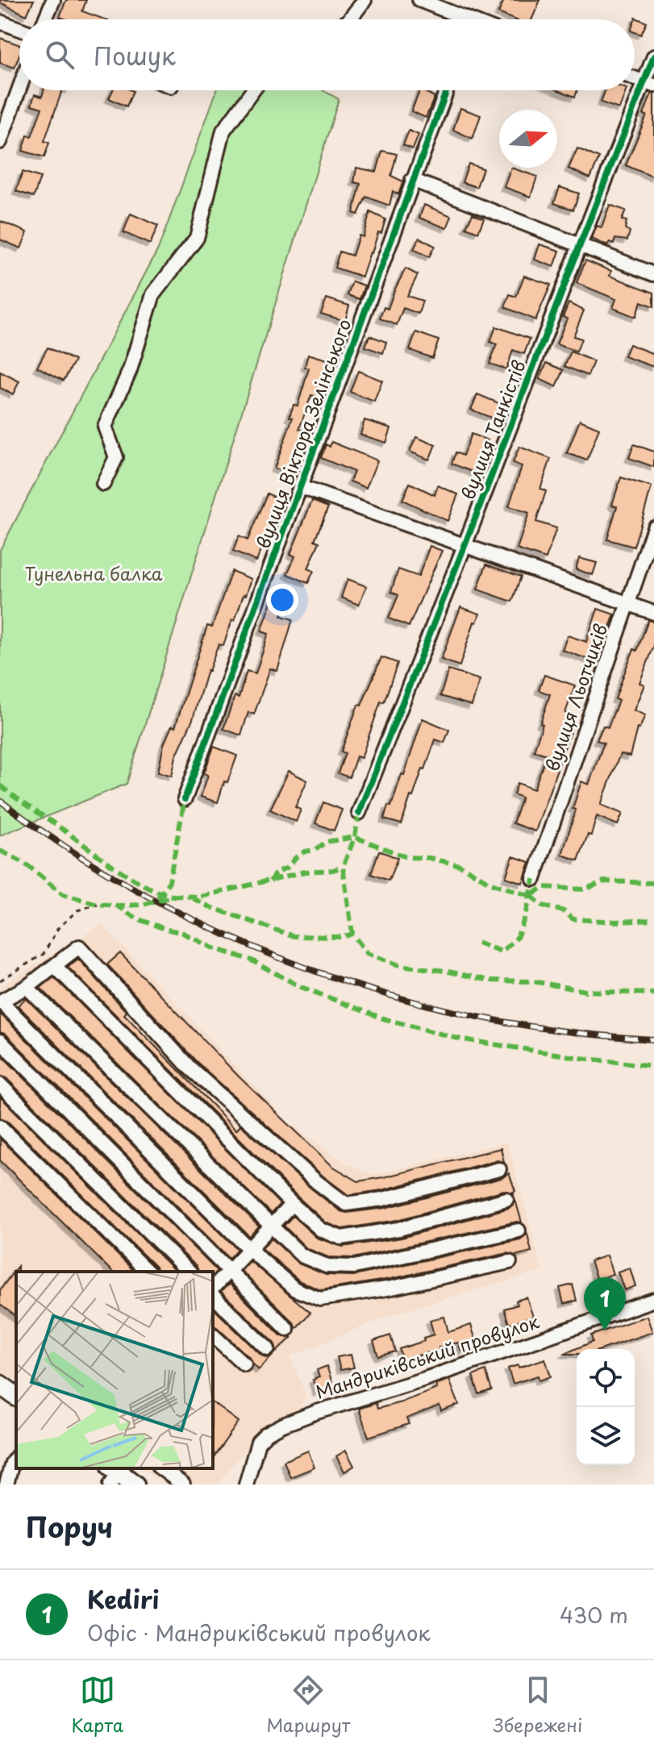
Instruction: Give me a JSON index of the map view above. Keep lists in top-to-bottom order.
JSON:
{
  "streets": {
    "street": [
      "вулиця Танкістів",
      "вулиця Віктора Зелінського",
      "вулиця Льотчиків",
      "Мандриківський провулок"
    ]
  },
  "parks": ["Тунельна балка"],
  "north": "right",
  "page": {
    "search": "Пошук",
    "pins": "1",
    "heading": "Поруч",
    "list": [
      {
        "mark": "1",
        "name": "Kediri",
        "note": "Офіс · Мандриківський провулок",
        "value": "430 m"
      }
    ],
    "nav": ["Карта", "Маршрут", "Збережені"]
  }
}
